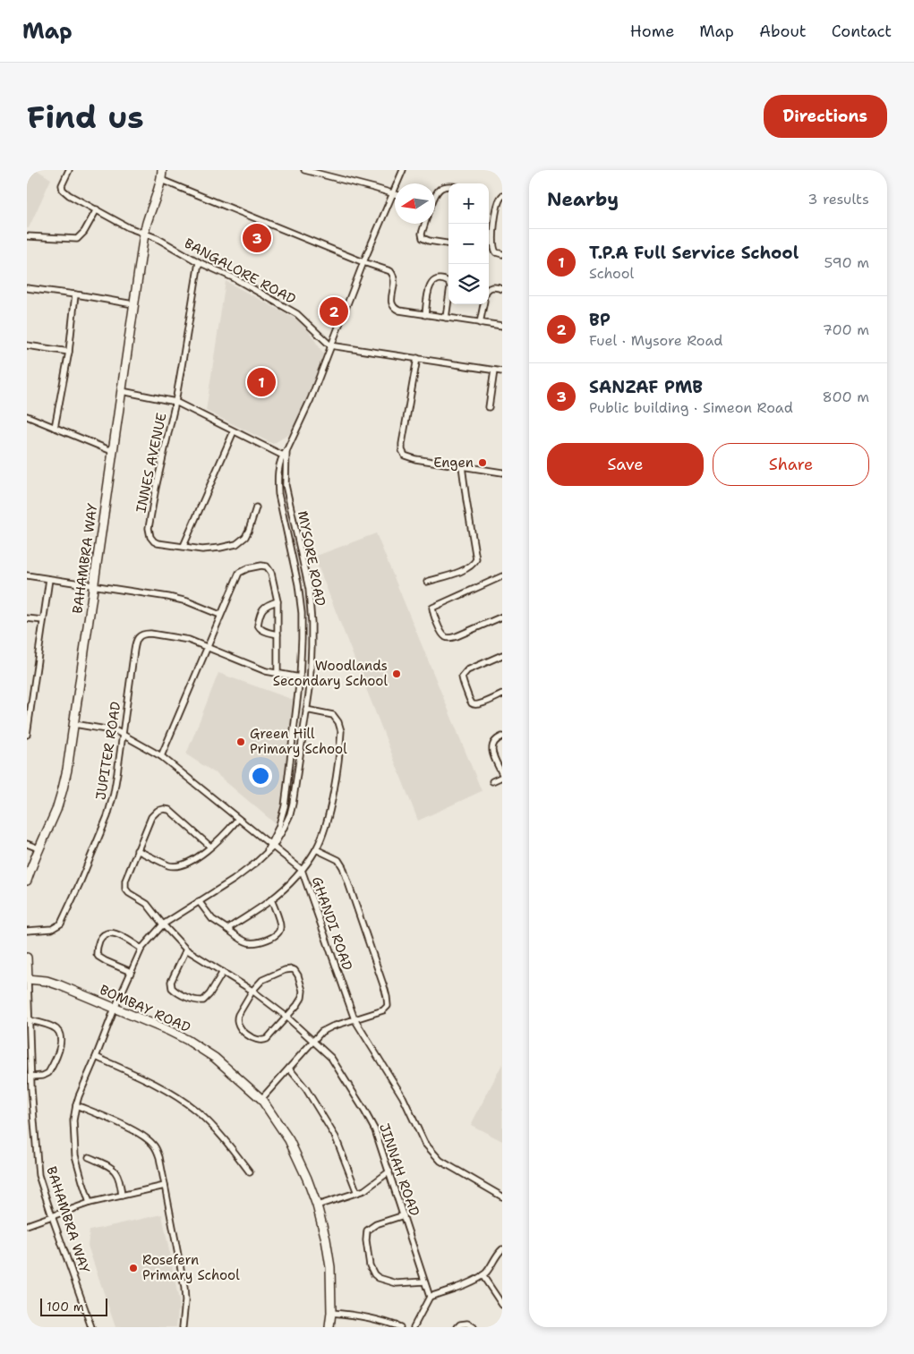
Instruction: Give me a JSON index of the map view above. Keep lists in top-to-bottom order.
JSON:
{
  "streets": {
    "street": [
      "BANGALORE ROAD",
      "INNES AVENUE",
      "BAHAMBRA WAY",
      "MYSORE ROAD",
      "JUPITER ROAD",
      "GHANDI ROAD",
      "BOMBAY ROAD",
      "JINNAH ROAD"
    ]
  },
  "crossings": [
    ["BANGALORE ROAD", "INNES AVENUE"],
    ["BANGALORE ROAD", "BAHAMBRA WAY"],
    ["BANGALORE ROAD", "MYSORE ROAD"],
    ["BAHAMBRA WAY", "GHANDI ROAD"],
    ["BAHAMBRA WAY", "BOMBAY ROAD"],
    ["MYSORE ROAD", "GHANDI ROAD"],
    ["MYSORE ROAD", "BOMBAY ROAD"],
    ["MYSORE ROAD", "JINNAH ROAD"],
    ["JUPITER ROAD", "GHANDI ROAD"]
  ],
  "places": [
    "Engen",
    "Woodlands Secondary School",
    "Green Hill Primary School",
    "Rosefern Primary School"
  ],
  "scale_bar": "100 m",
  "north": "left",
  "page": {
    "header": "Map",
    "nav": [
      "Home",
      "Map",
      "About",
      "Contact"
    ],
    "buttons": [
      "Directions",
      ["Save", "Share"]
    ],
    "title": "Find us",
    "heading": ["Nearby", "3 results"],
    "map_buttons": ["+", "−"],
    "pins": ["3", "2", "1"],
    "list": [
      {
        "mark": "1",
        "name": "T.P.A Full Service School",
        "note": "School",
        "value": "590 m"
      },
      {
        "mark": "2",
        "name": "BP",
        "note": "Fuel · Mysore Road",
        "value": "700 m"
      },
      {
        "mark": "3",
        "name": "SANZAF PMB",
        "note": "Public building · Simeon Road",
        "value": "800 m"
      }
    ],
    "scale": "100 m"
  }
}
